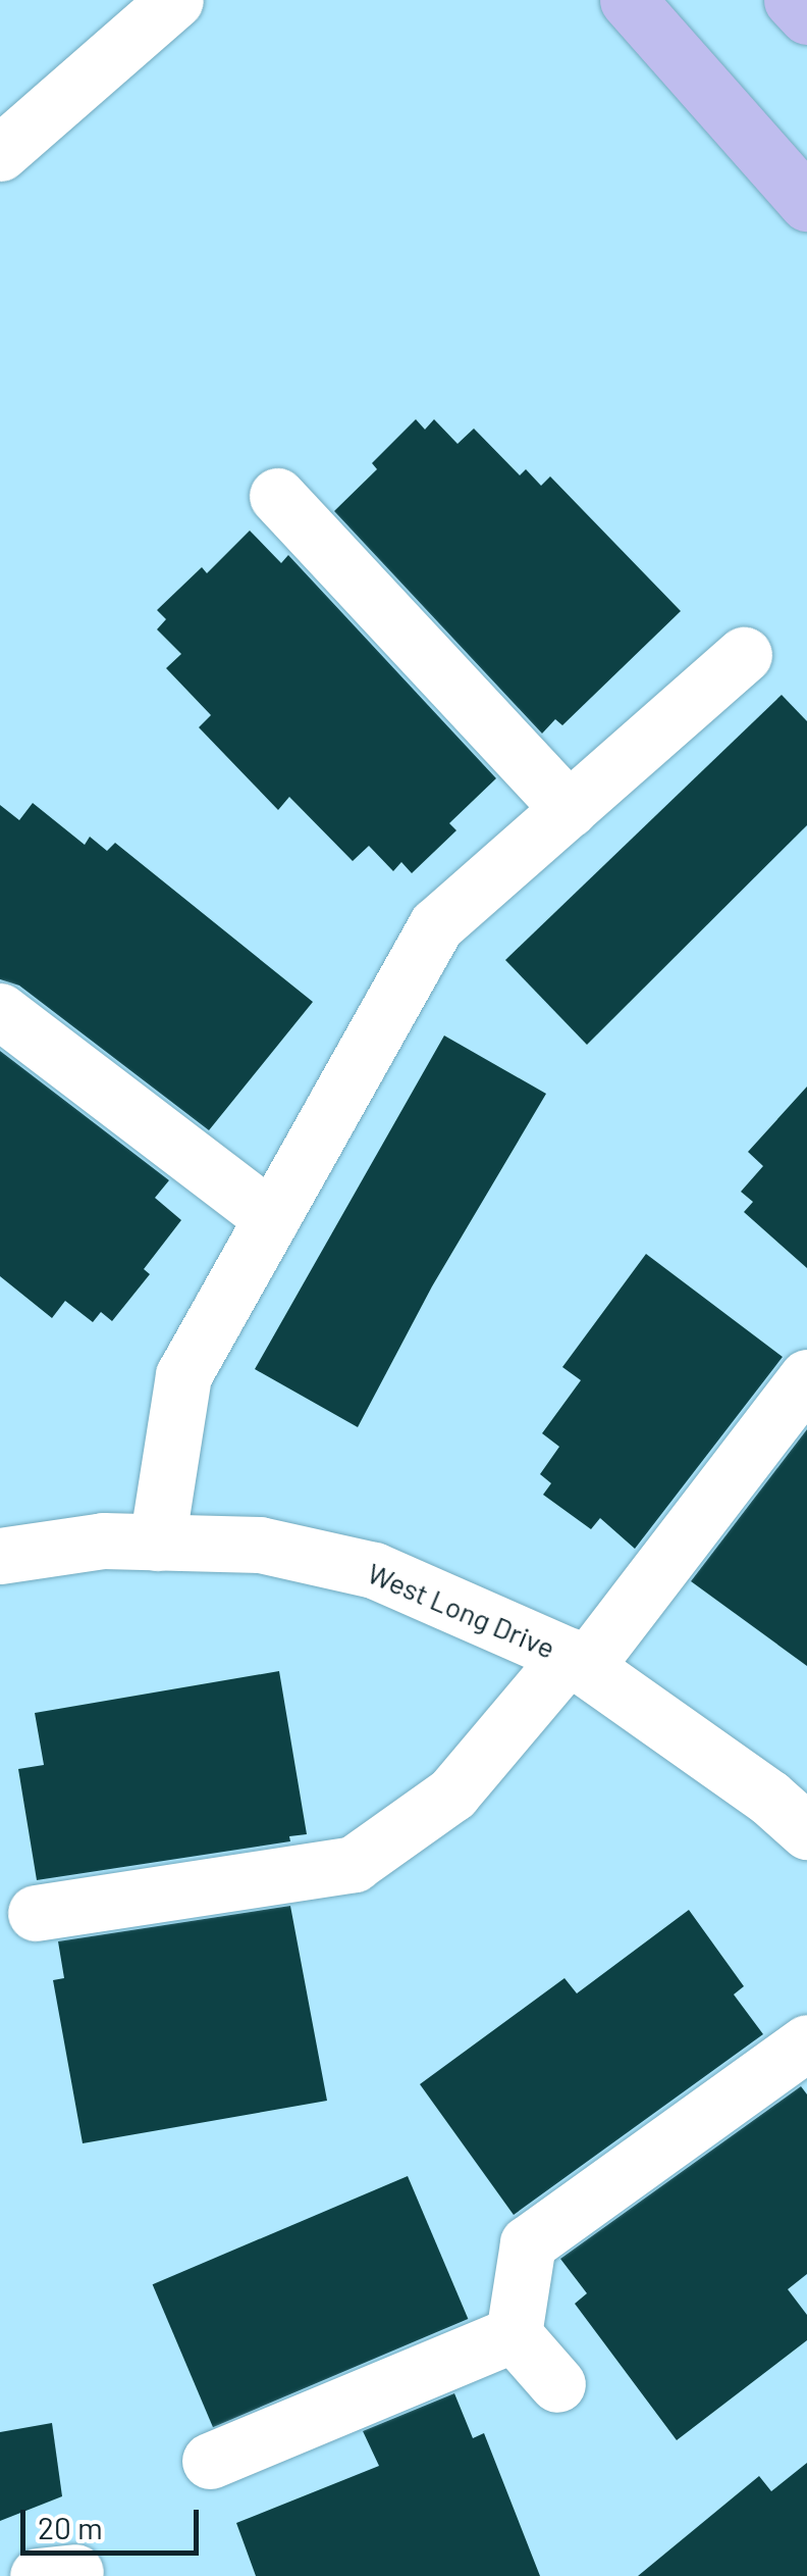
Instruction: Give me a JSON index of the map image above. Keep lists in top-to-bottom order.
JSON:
{
  "streets": {
    "street": ["West Long Drive"]
  },
  "scale_bar": "20 m"
}
